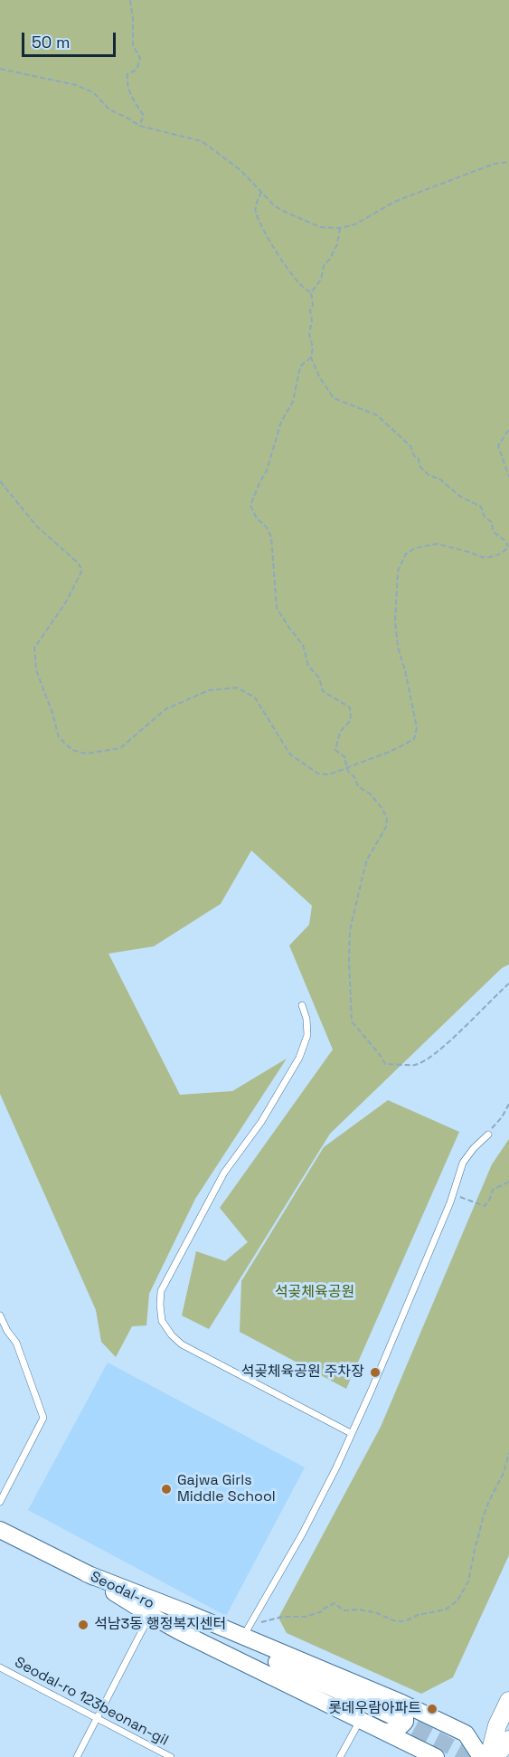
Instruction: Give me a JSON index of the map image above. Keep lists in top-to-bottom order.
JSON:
{
  "streets": {
    "street": ["Seodal-ro"],
    "lane": ["Seodal-ro 123beonan-gil"]
  },
  "parks": ["석곶체육공원"],
  "places": [
    "석곶체육공원 주차장",
    "Gajwa Girls Middle School",
    "석남3동 행정복지센터",
    "롯데우람아파트"
  ],
  "scale_bar": "50 m"
}
